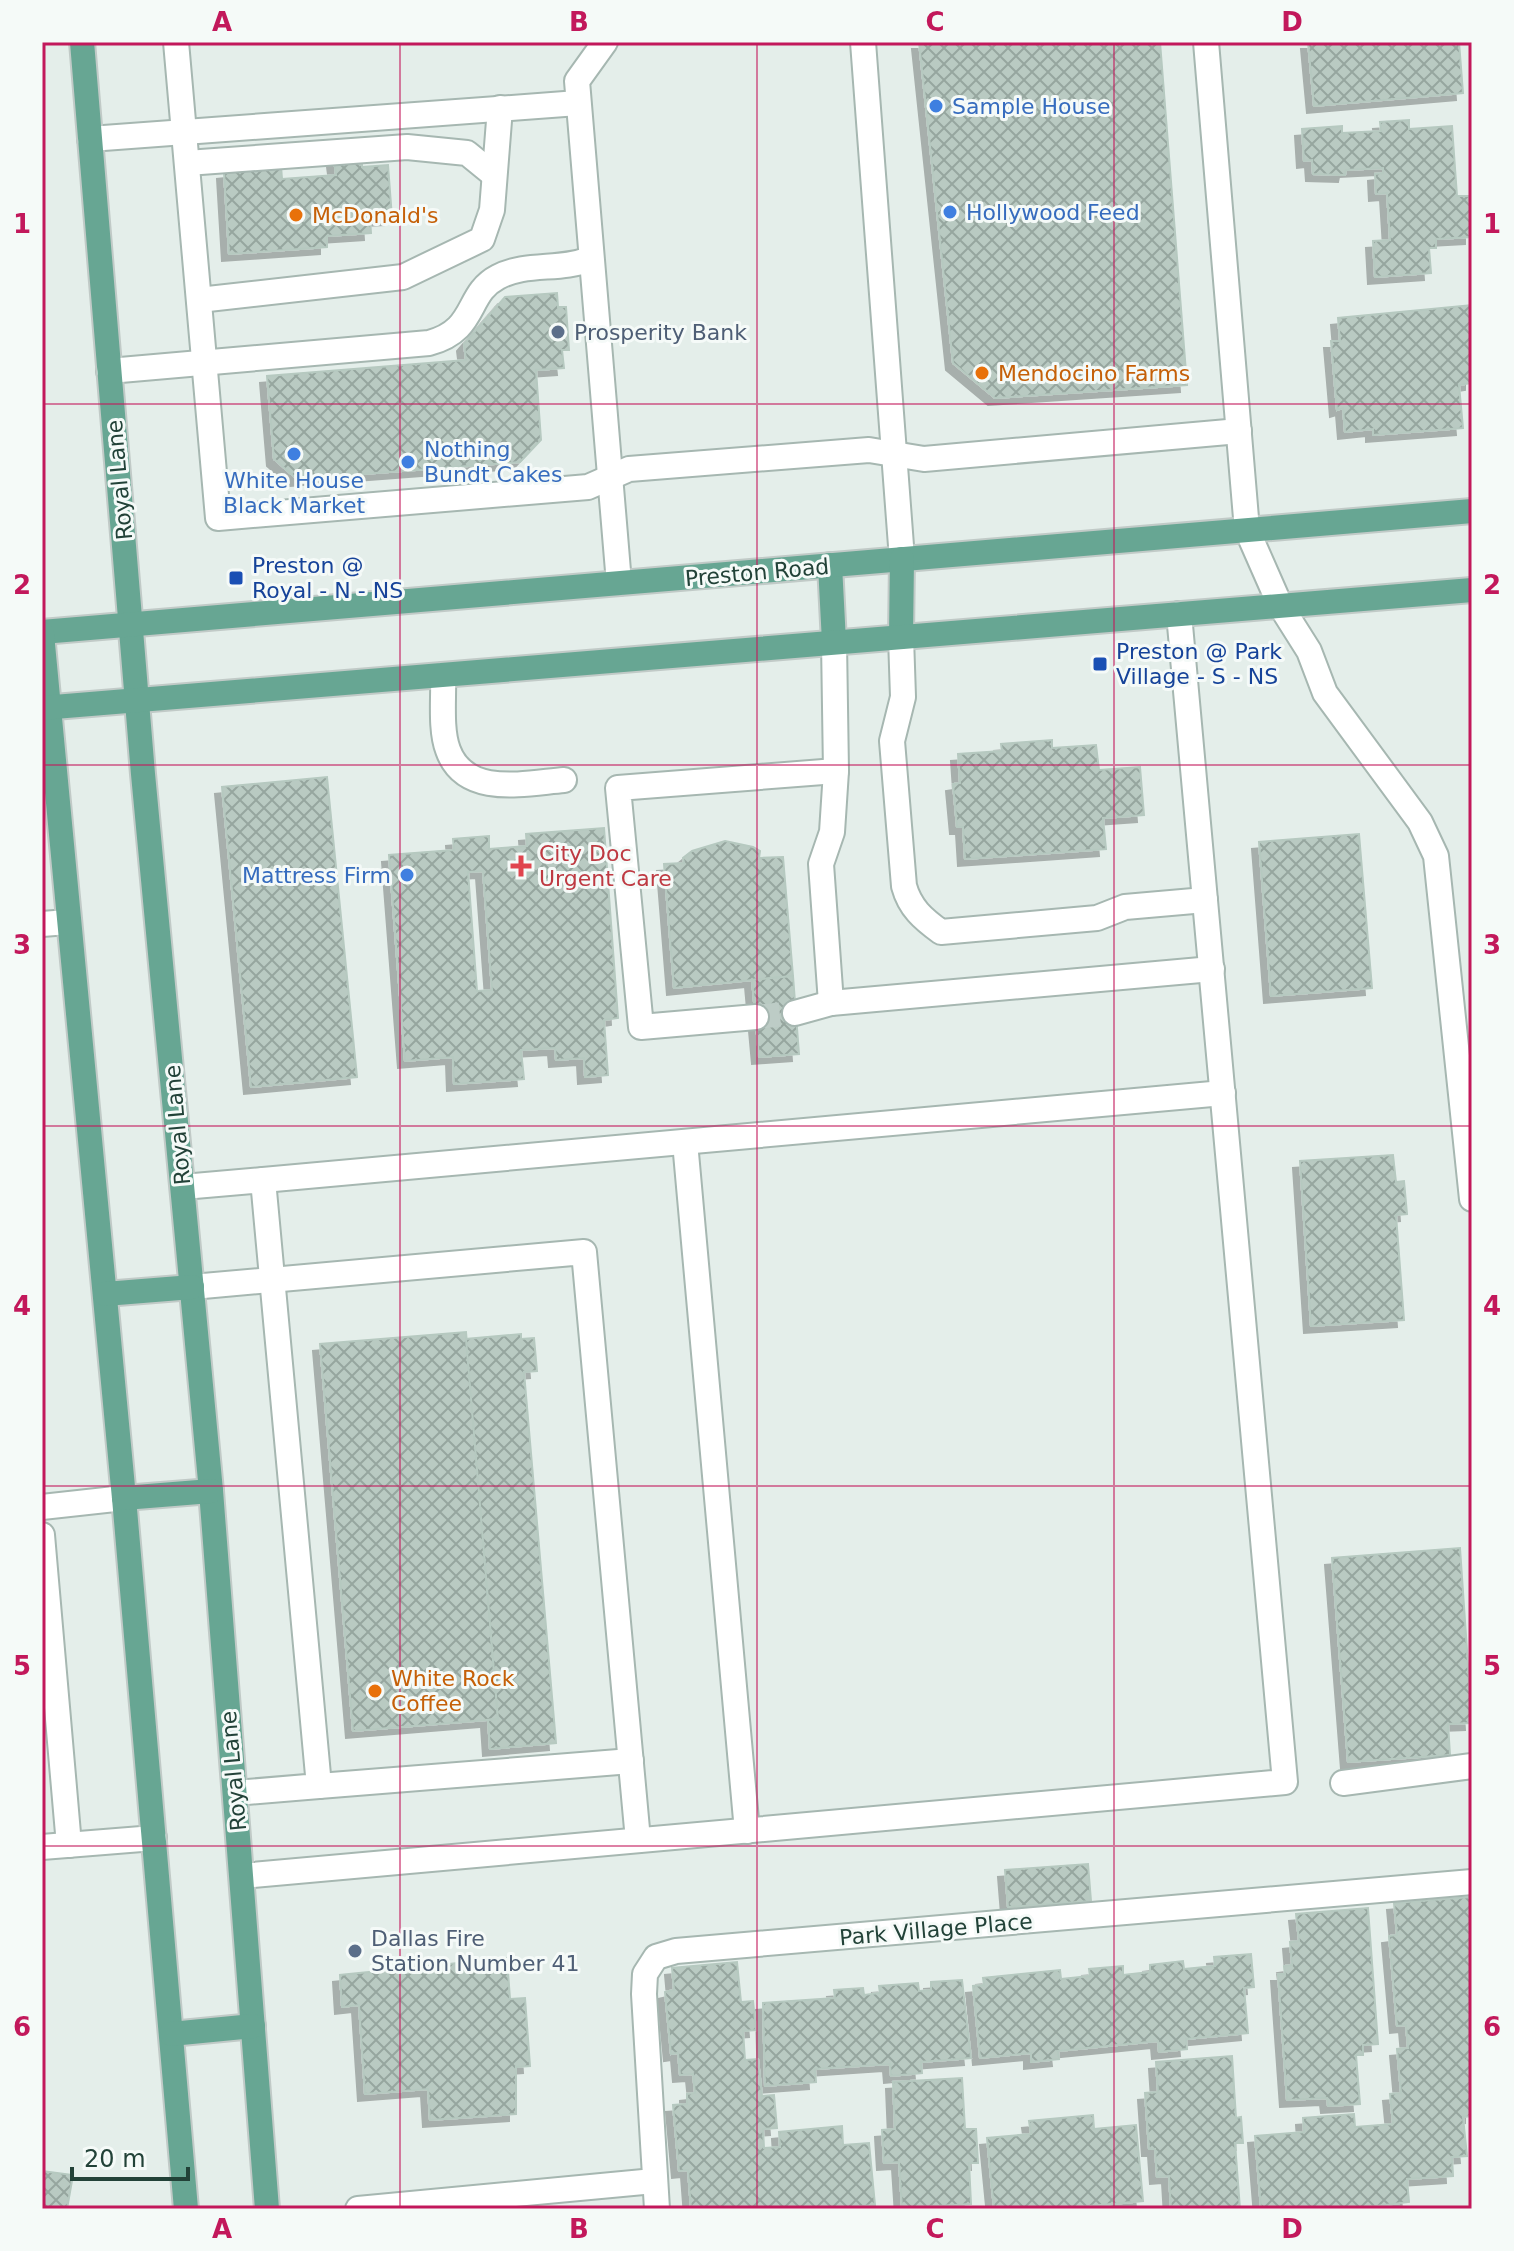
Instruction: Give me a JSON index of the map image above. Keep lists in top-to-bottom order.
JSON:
{
  "streets": {
    "main road": ["Royal Lane", "Preston Road"],
    "street": ["Park Village Place"]
  },
  "crossings": [
    ["Royal Lane", "Preston Road"]
  ],
  "places": {
    "other": [
      "Sample House",
      "Hollywood Feed",
      "McDonald's",
      "Prosperity Bank",
      "Mendocino Farms",
      "White House Black Market",
      "Nothing Bundt Cakes",
      "Mattress Firm",
      "White Rock Coffee",
      "Dallas Fire Station Number 41"
    ],
    "transit": ["Preston @ Royal - N - NS", "Preston @ Park Village - S - NS"],
    "health": ["City Doc Urgent Care"]
  },
  "scale_bar": "20 m",
  "grid": {
    "columns": [
      "A",
      "B",
      "C",
      "D"
    ],
    "rows": [
      "1",
      "2",
      "3",
      "4",
      "5",
      "6"
    ]
  }
}
